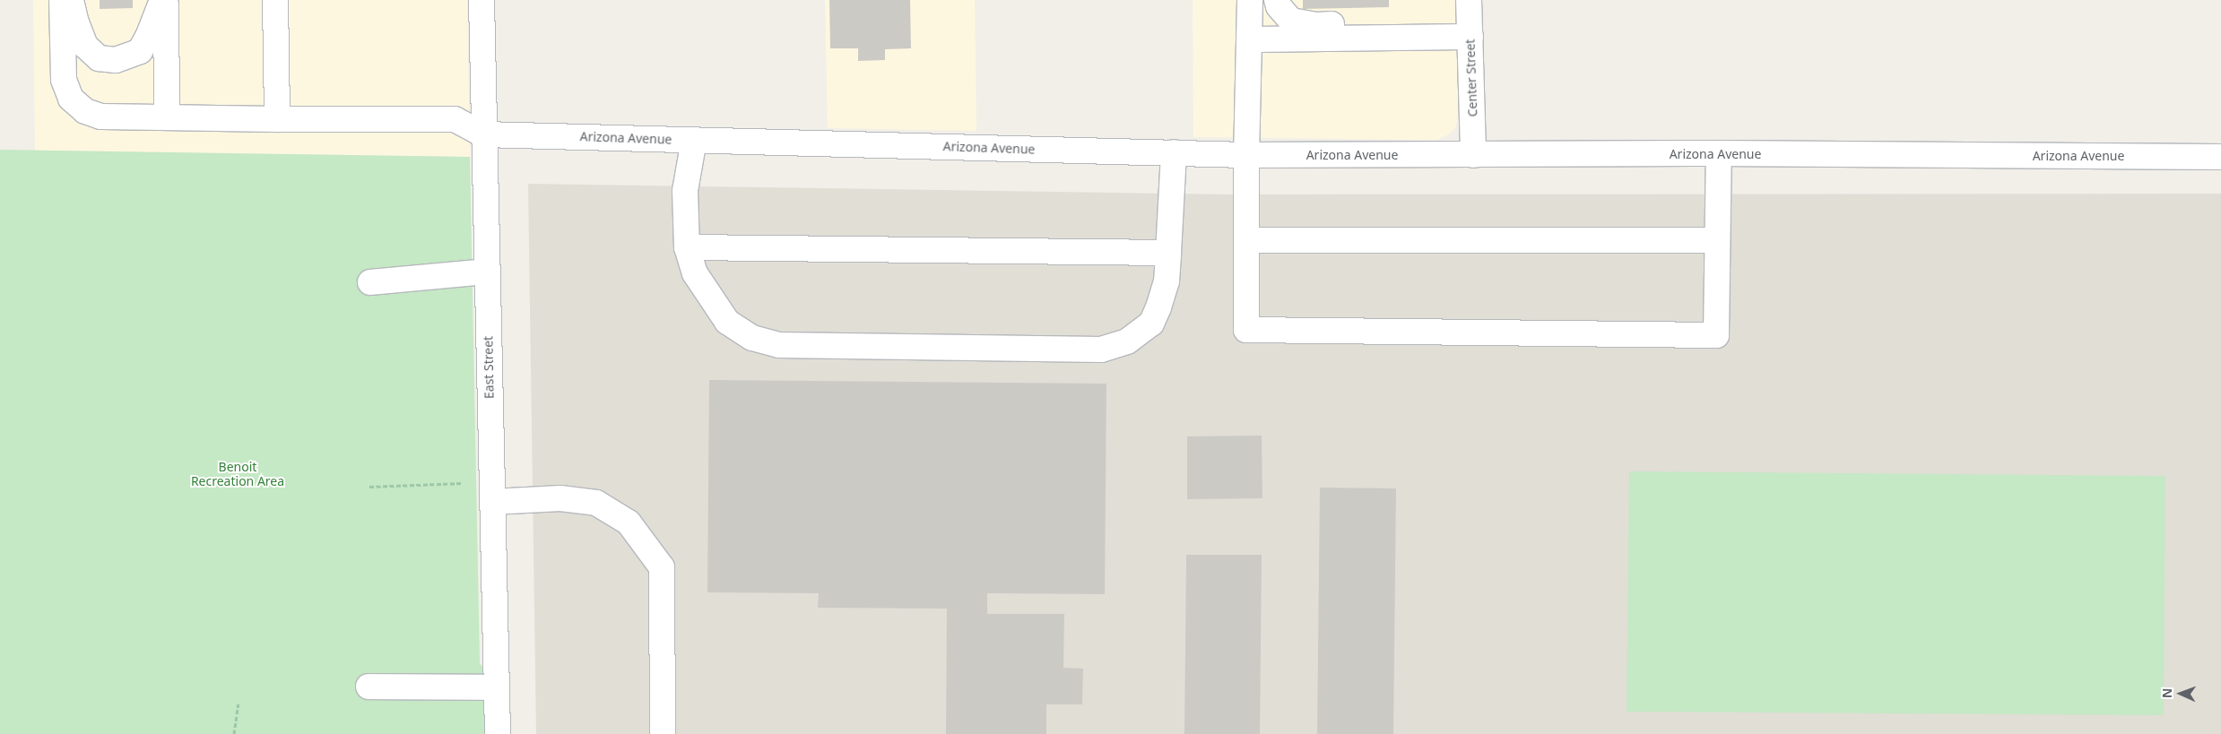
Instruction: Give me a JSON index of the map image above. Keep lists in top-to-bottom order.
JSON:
{
  "streets": {
    "street": ["Center Street", "Arizona Avenue", "East Street"]
  },
  "crossings": [
    ["Center Street", "Arizona Avenue"],
    ["Arizona Avenue", "East Street"]
  ],
  "parks": ["Benoit Recreation Area"],
  "north": "left"
}
